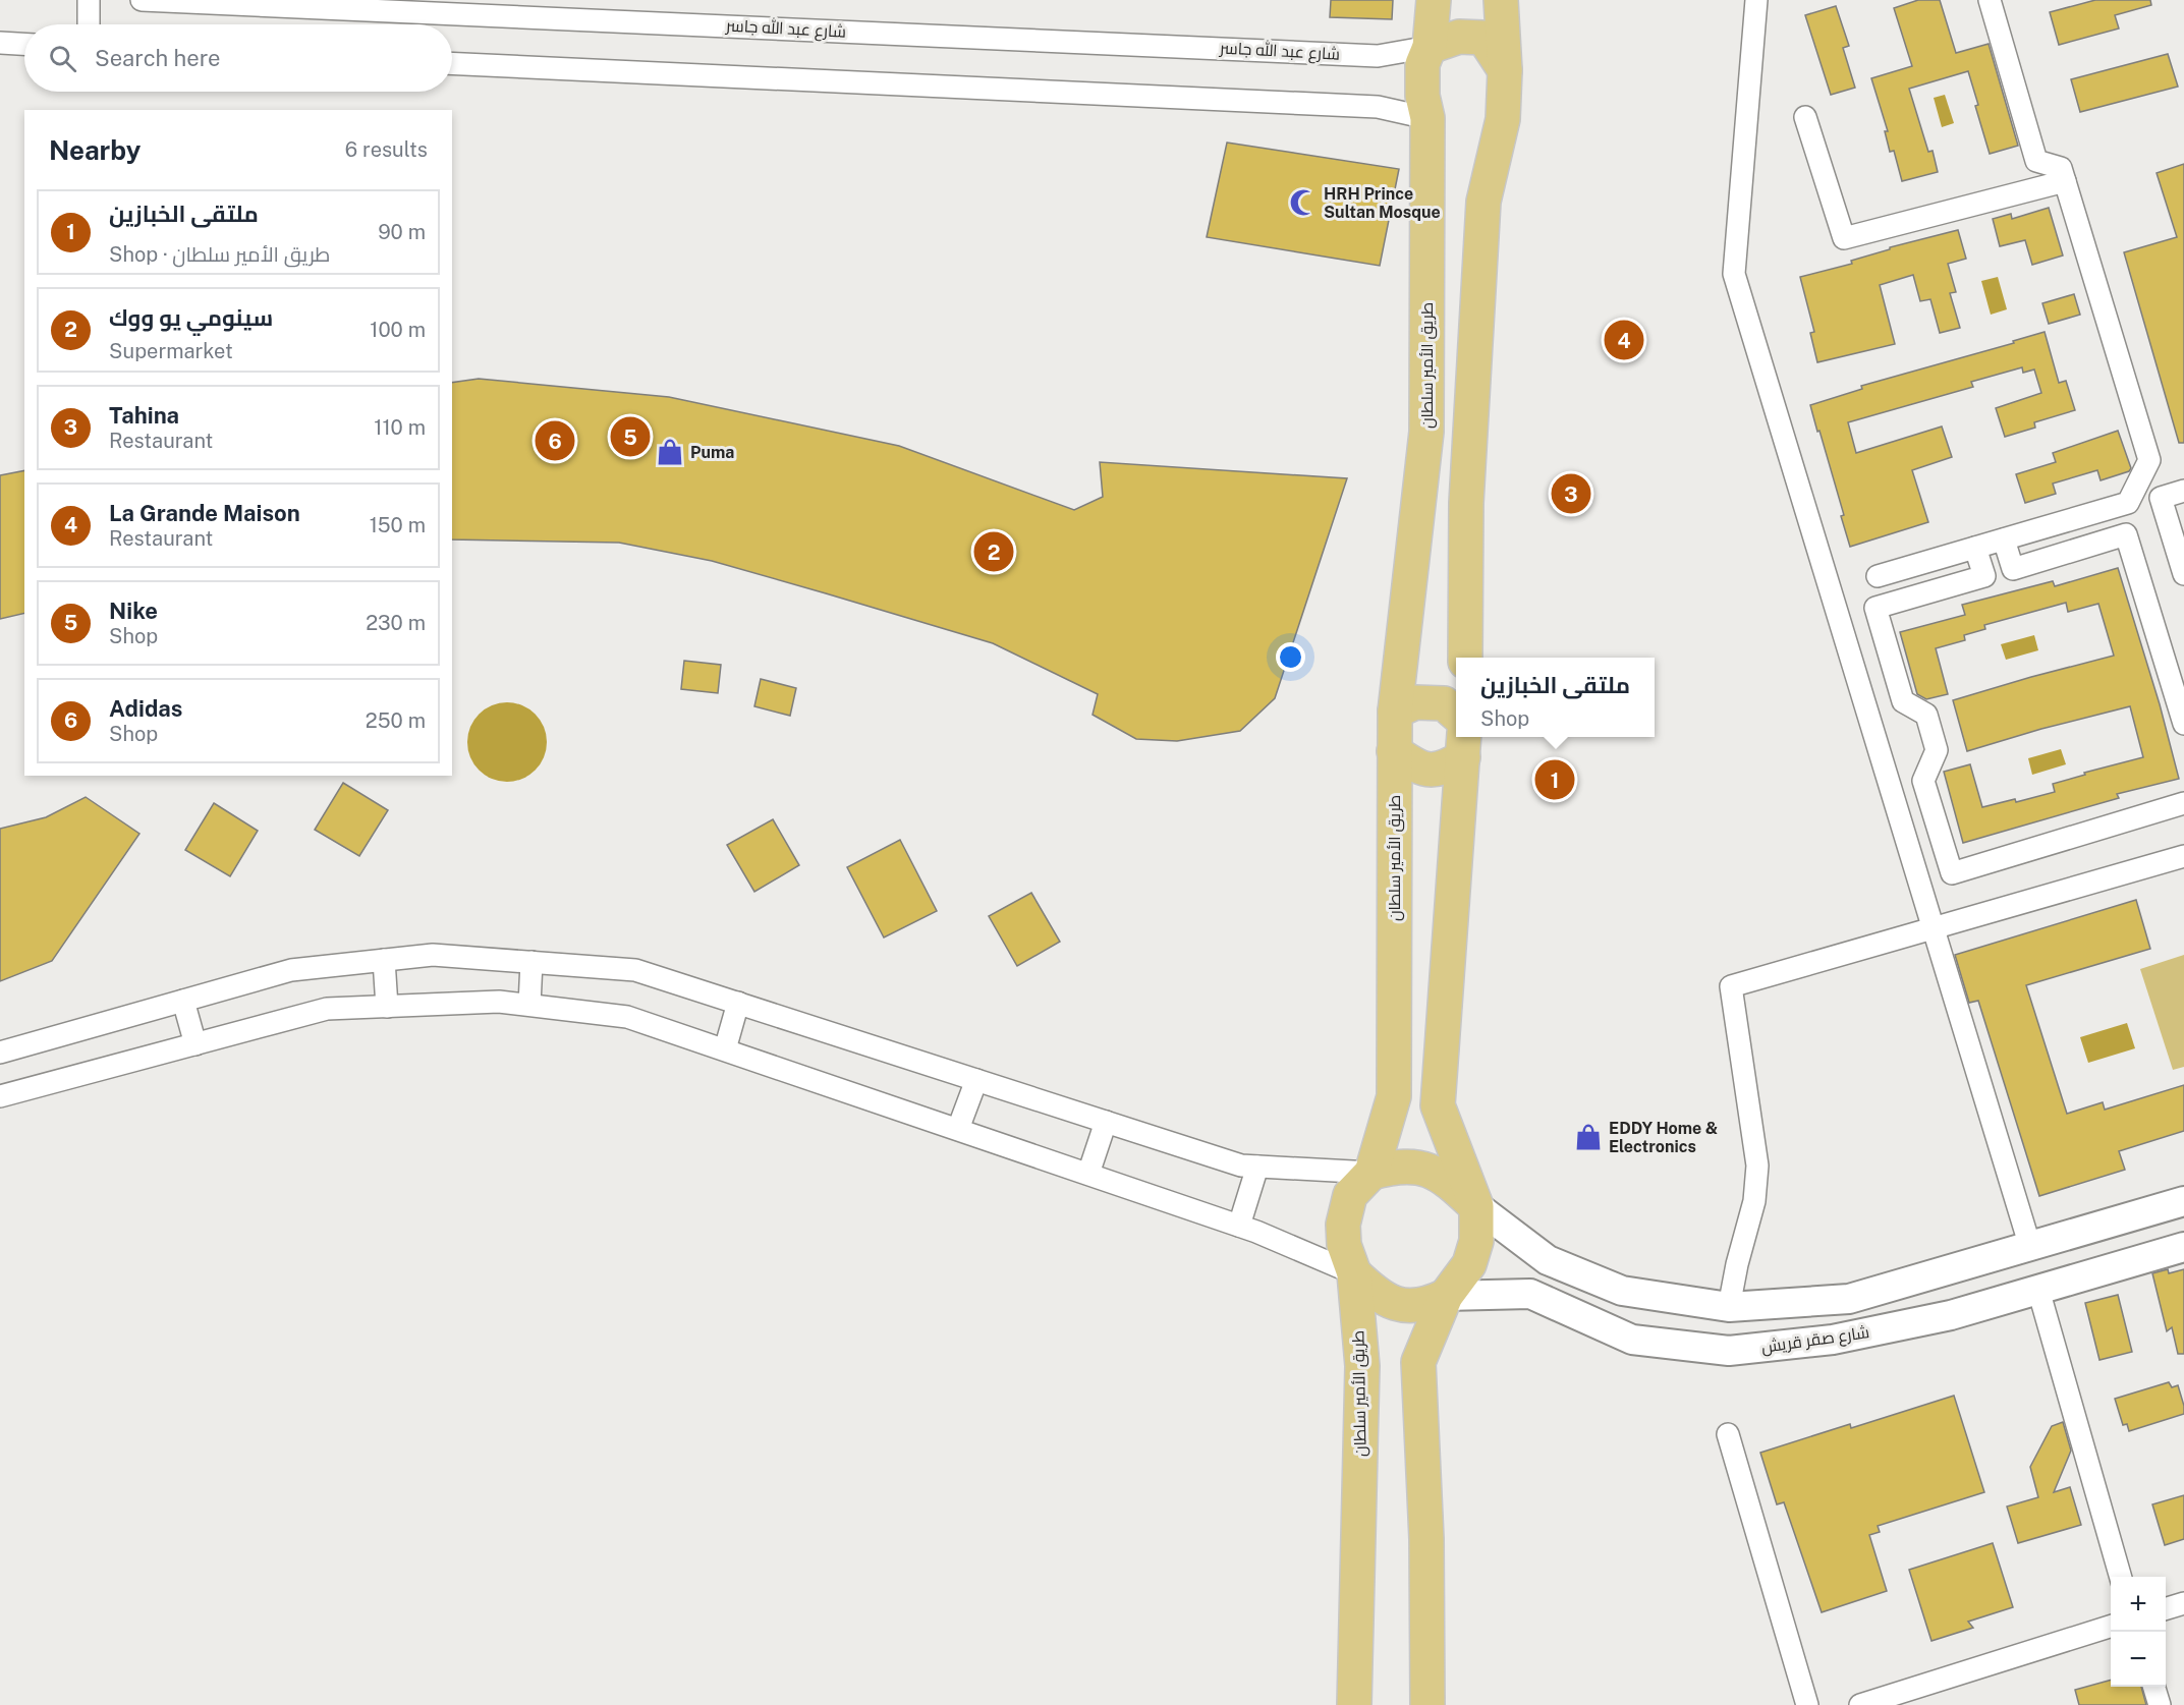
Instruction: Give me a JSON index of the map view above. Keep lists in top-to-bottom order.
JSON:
{
  "streets": {
    "main road": ["طريق الأمير سلطان"],
    "street": ["شارع عبد الله جاسر", "شارع صقر قريش"]
  },
  "crossings": [
    ["شارع عبد الله جاسر", "طريق الأمير سلطان"],
    ["طريق الأمير سلطان", "شارع صقر قريش"]
  ],
  "places": {
    "mosque": ["HRH Prince Sultan Mosque"],
    "shop": ["Puma", "EDDY Home & Electronics"]
  },
  "page": {
    "search": "Search here",
    "heading": ["Nearby", "6 results"],
    "list": [
      {
        "mark": "1",
        "name": "ملتقى الخبازين",
        "note": "Shop · طريق الأمير سلطان",
        "value": "90 m"
      },
      {
        "mark": "2",
        "name": "سينومي يو ووك",
        "note": "Supermarket",
        "value": "100 m"
      },
      {
        "mark": "3",
        "name": "Tahina",
        "note": "Restaurant",
        "value": "110 m"
      },
      {
        "mark": "4",
        "name": "La Grande Maison",
        "note": "Restaurant",
        "value": "150 m"
      },
      {
        "mark": "5",
        "name": "Nike",
        "note": "Shop",
        "value": "230 m"
      },
      {
        "mark": "6",
        "name": "Adidas",
        "note": "Shop",
        "value": "250 m"
      }
    ],
    "pins": [
      "4",
      "5",
      "6",
      "3",
      "2",
      "1"
    ],
    "popup": ["ملتقى الخبازين", "Shop"],
    "map_buttons": ["+", "−"]
  }
}
